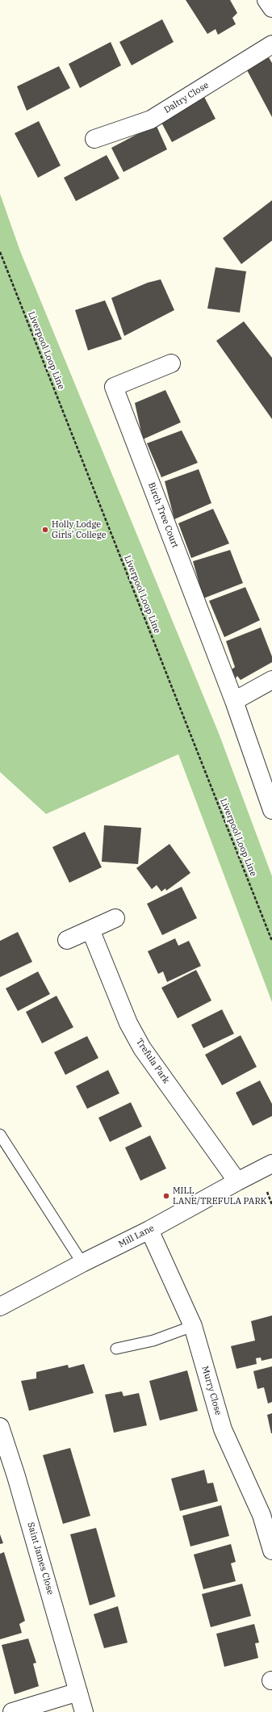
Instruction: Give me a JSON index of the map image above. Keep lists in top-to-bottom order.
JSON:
{
  "streets": {
    "street": [
      "Daltry Close",
      "Birch Tree Court",
      "Trefula Park",
      "Mill Lane",
      "Murry Close",
      "Saint James Close"
    ],
    "path": ["Liverpool Loop Line"]
  },
  "crossings": [
    ["Trefula Park", "Mill Lane"],
    ["Mill Lane", "Murry Close"]
  ],
  "places": ["Holly Lodge Girls' College", "MILL LANE/TREFULA PARK"]
}
